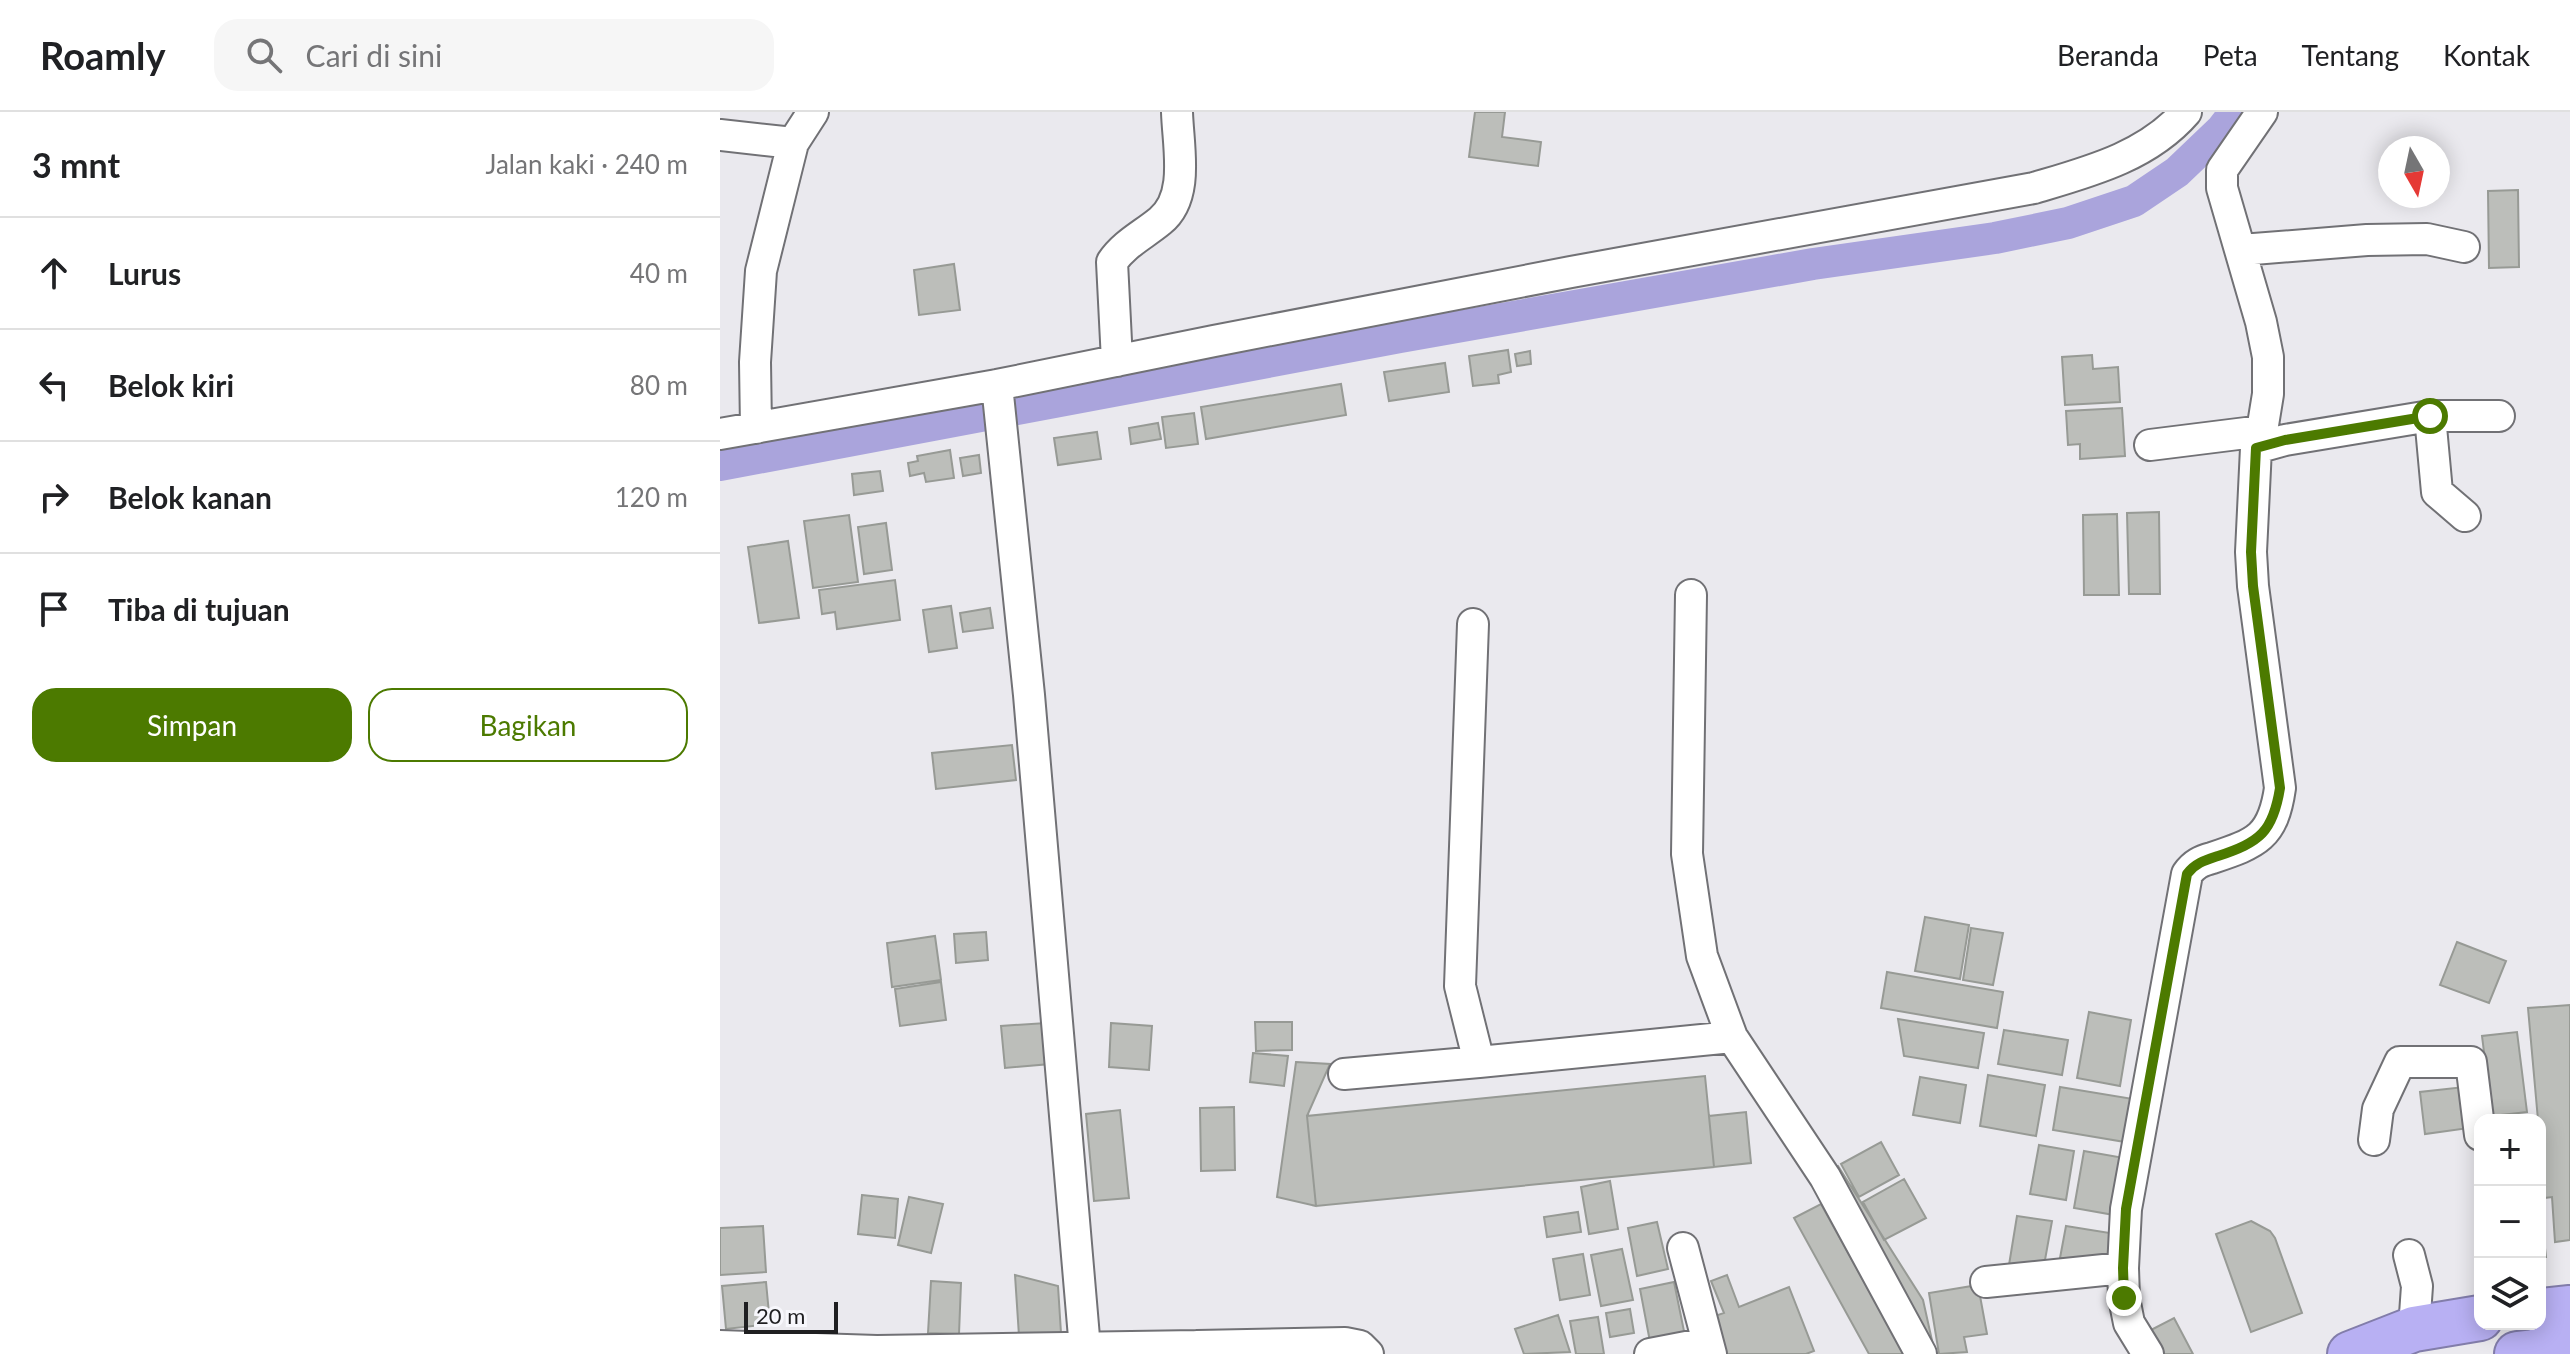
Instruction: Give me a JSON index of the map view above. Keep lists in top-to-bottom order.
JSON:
{
  "scale_bar": "20 m",
  "north": "bottom",
  "page": {
    "header": "Roamly",
    "search": "Cari di sini",
    "nav": [
      "Beranda",
      "Peta",
      "Tentang",
      "Kontak"
    ],
    "heading": ["3 mnt", "Jalan kaki · 240 m"],
    "list": [
      ["Lurus", "40 m"],
      ["Belok kiri", "80 m"],
      ["Belok kanan", "120 m"],
      "Tiba di tujuan"
    ],
    "buttons": ["Simpan", "Bagikan"],
    "map_buttons": ["+", "−"],
    "scale": "20 m"
  }
}
